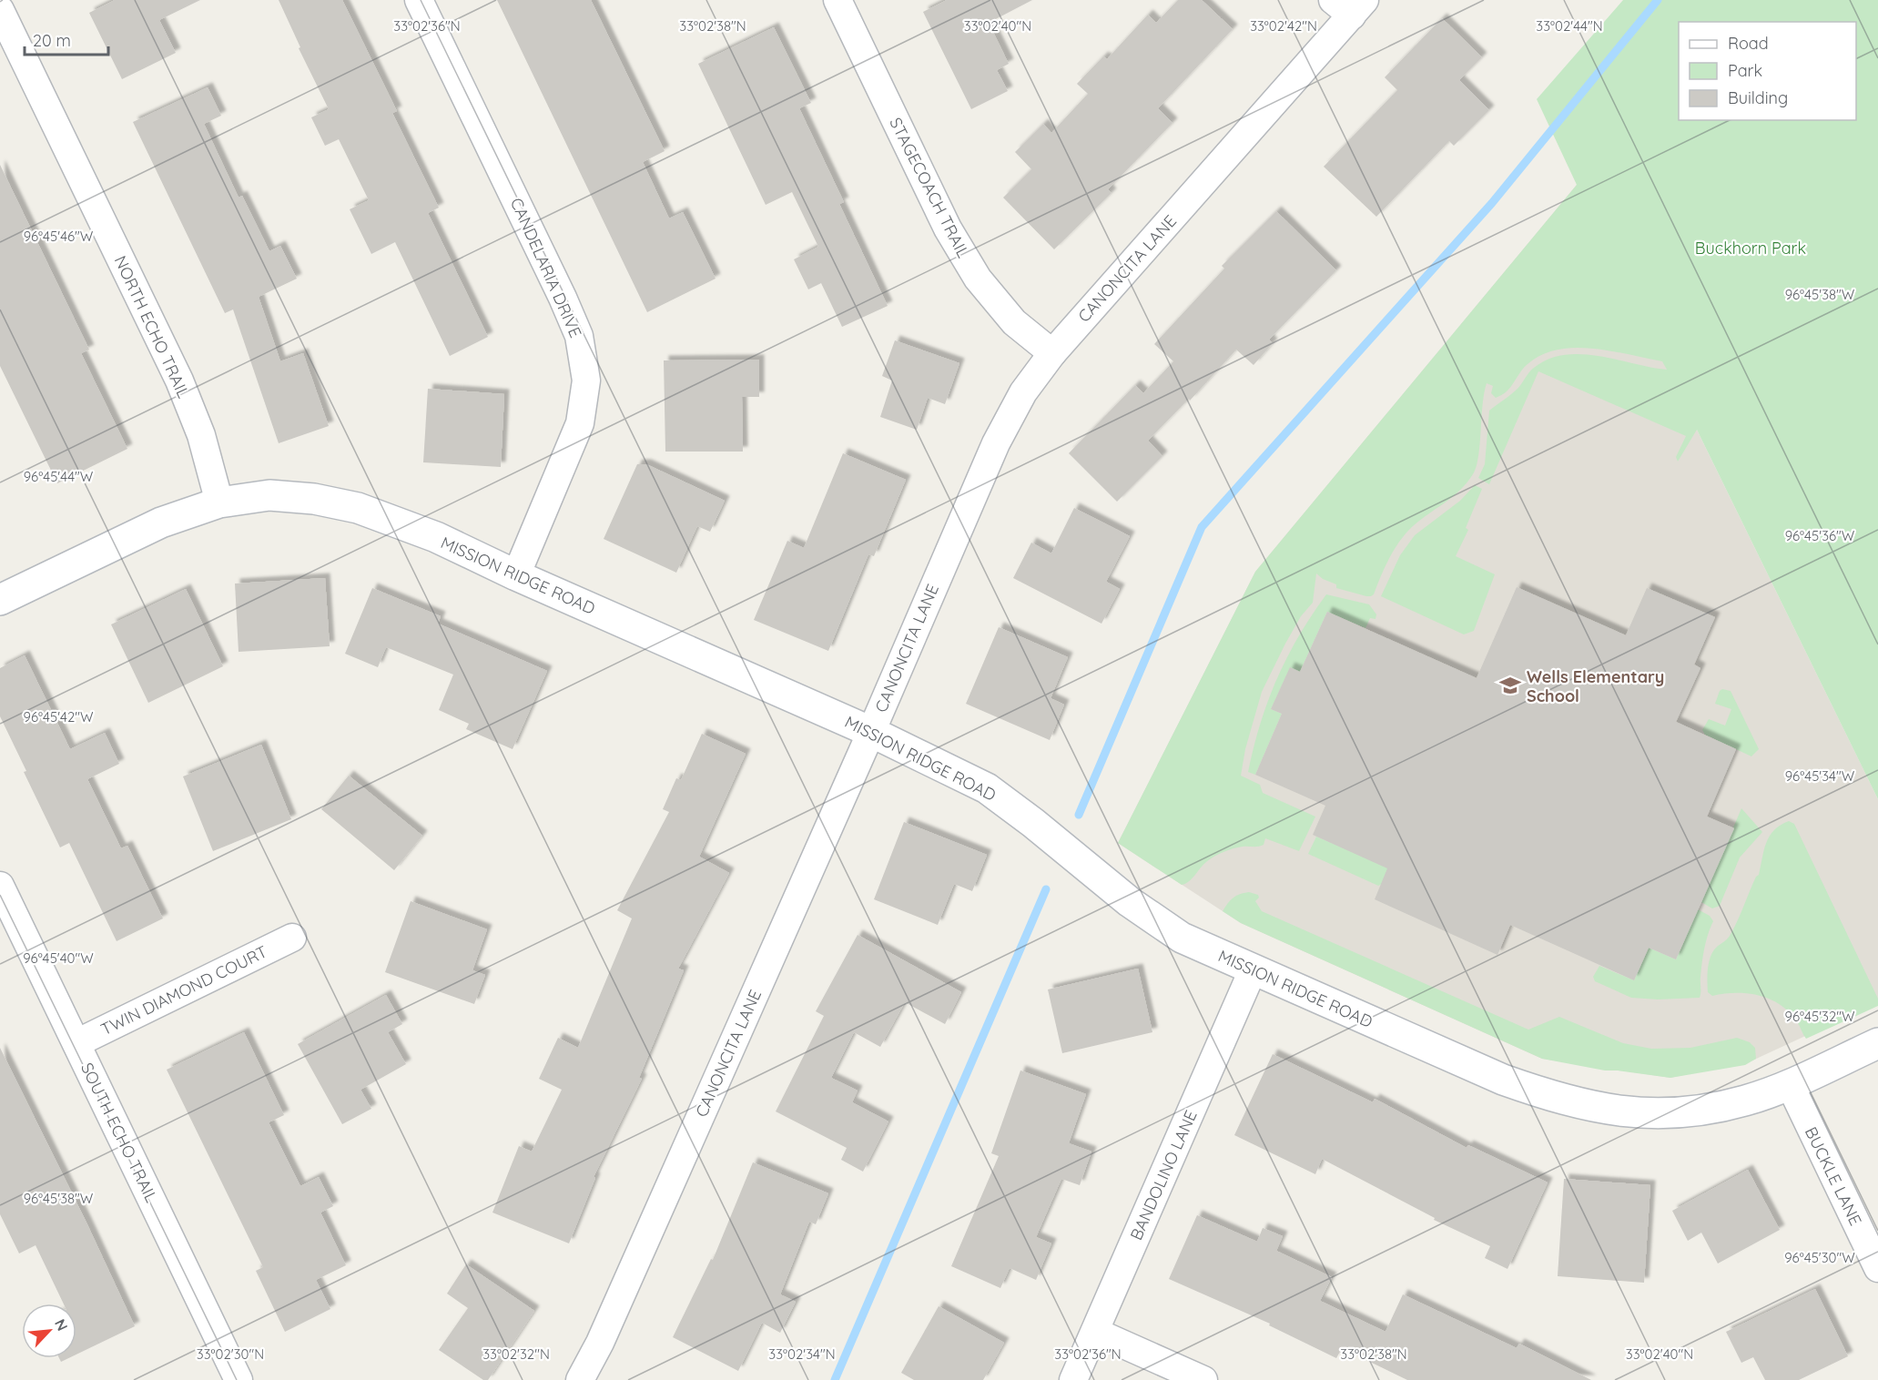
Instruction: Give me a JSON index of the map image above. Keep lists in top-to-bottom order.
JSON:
{
  "streets": {
    "street": [
      "STAGECOACH TRAIL",
      "CANDELARIA DRIVE",
      "CANONCITA LANE",
      "NORTH ECHO TRAIL",
      "MISSION RIDGE ROAD",
      "TWIN DIAMOND COURT",
      "SOUTH ECHO TRAIL",
      "BANDOLINO LANE",
      "BUCKLE LANE"
    ]
  },
  "crossings": [
    ["STAGECOACH TRAIL", "CANONCITA LANE"],
    ["CANDELARIA DRIVE", "MISSION RIDGE ROAD"],
    ["CANONCITA LANE", "MISSION RIDGE ROAD"],
    ["NORTH ECHO TRAIL", "MISSION RIDGE ROAD"],
    ["MISSION RIDGE ROAD", "BANDOLINO LANE"],
    ["MISSION RIDGE ROAD", "BUCKLE LANE"],
    ["TWIN DIAMOND COURT", "SOUTH ECHO TRAIL"]
  ],
  "parks": ["Buckhorn Park"],
  "places": {
    "school or university": ["Wells Elementary School"]
  },
  "legend": ["Road", "Park", "Building"],
  "scale_bar": "20 m",
  "north": "top right",
  "coordinates": [
    "33°02'36\"N",
    "33°02'38\"N",
    "33°02'40\"N",
    "33°02'42\"N",
    "33°02'44\"N",
    "96°45'46\"W",
    "96°45'38\"W",
    "96°45'44\"W",
    "96°45'36\"W",
    "96°45'42\"W",
    "96°45'34\"W",
    "96°45'40\"W",
    "96°45'32\"W",
    "96°45'30\"W",
    "33°02'30\"N",
    "33°02'32\"N",
    "33°02'34\"N"
  ]
}
